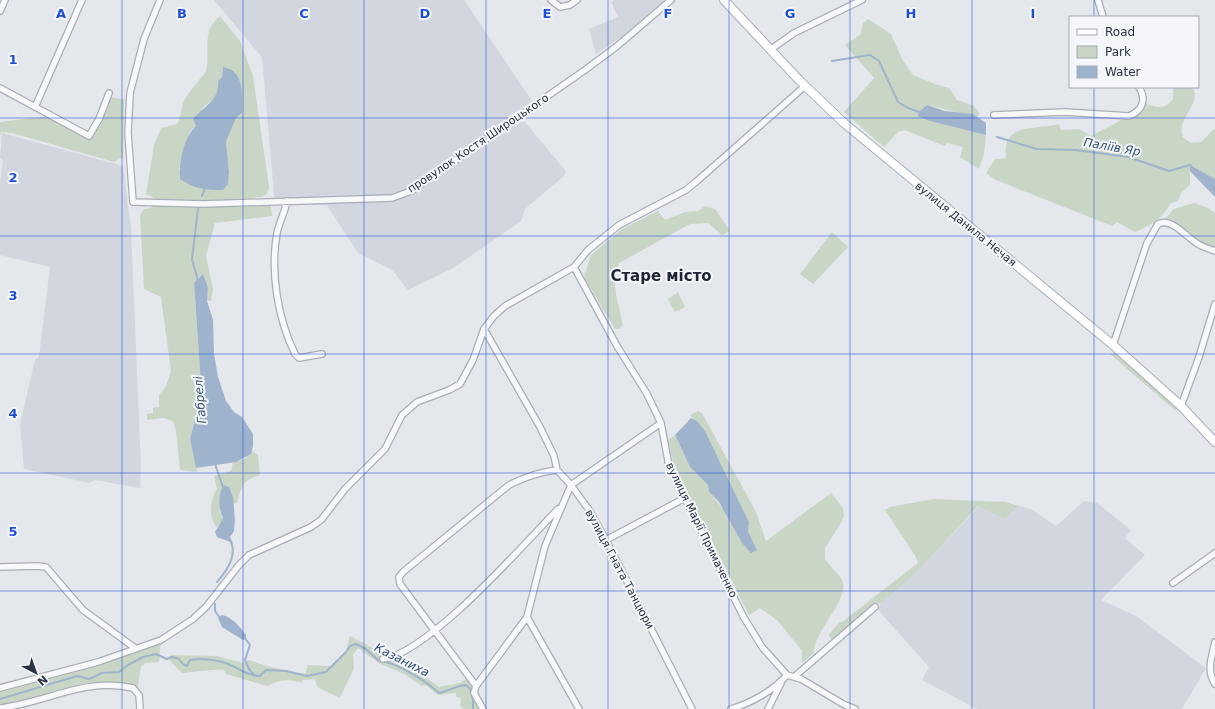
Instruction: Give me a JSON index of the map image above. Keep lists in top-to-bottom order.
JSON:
{
  "streets": {
    "main road": ["вулиця Данила Нечая"],
    "street": ["провулок Костя Широцького", "вулиця Марії Примаченко", "вулиця Гната Танцюри"]
  },
  "districts": ["Старе місто"],
  "water": ["Паліїв Яр", "Габрелі", "Казаниха"],
  "legend": ["Road", "Park", "Water"],
  "north": "bottom right",
  "grid": {
    "columns": [
      "A",
      "B",
      "C",
      "D",
      "E",
      "F",
      "G",
      "H",
      "I"
    ],
    "rows": [
      "1",
      "2",
      "3",
      "4",
      "5"
    ]
  }
}
